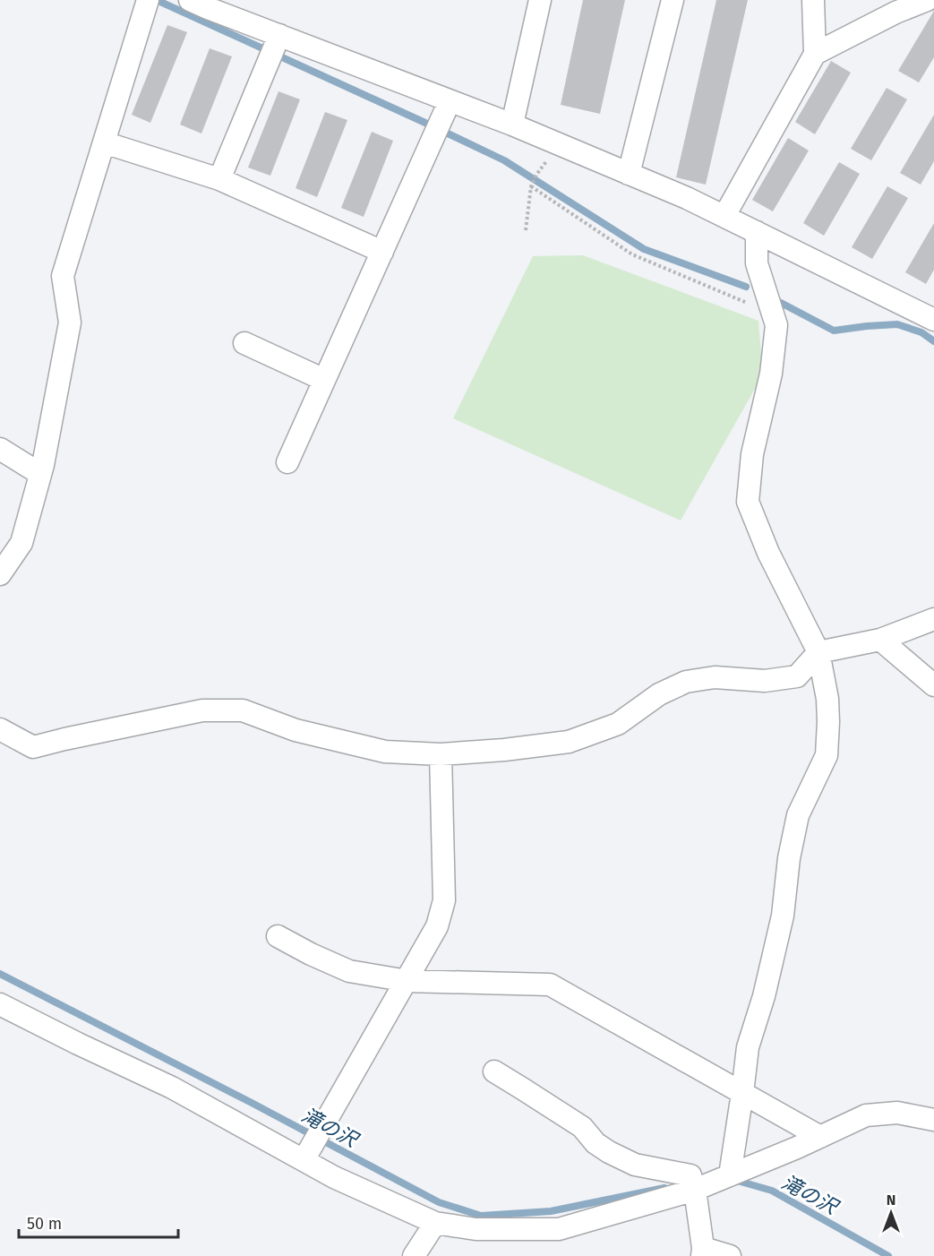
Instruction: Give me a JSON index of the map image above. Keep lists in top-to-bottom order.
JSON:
{
  "water": ["滝の沢"],
  "scale_bar": "50 m",
  "north": "top"
}
